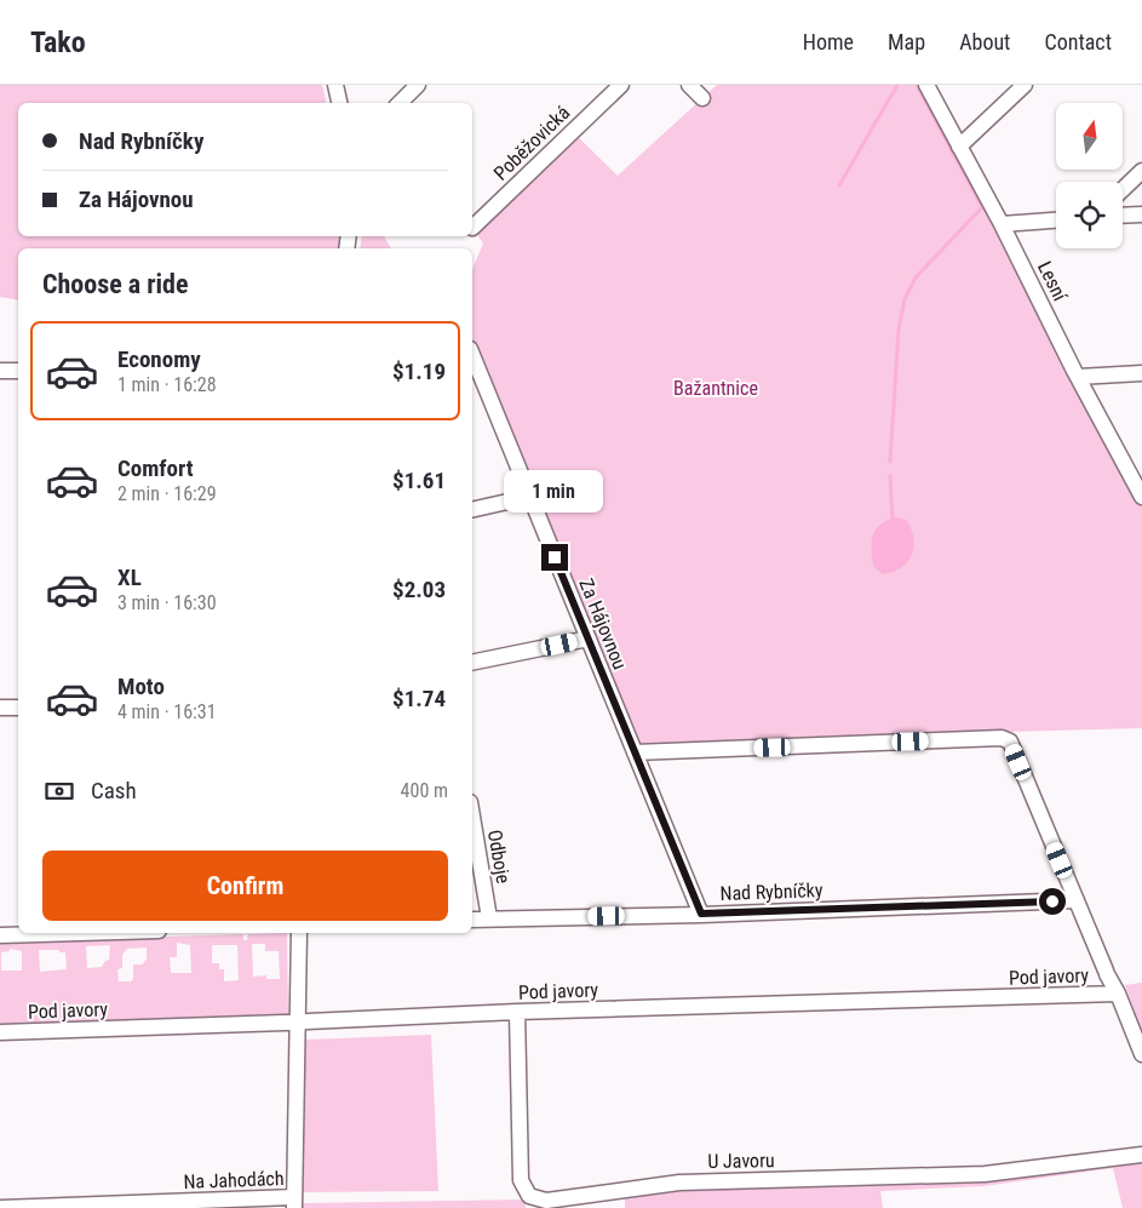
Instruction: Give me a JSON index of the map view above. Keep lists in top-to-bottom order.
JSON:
{
  "streets": {
    "street": [
      "Poběžovická",
      "Lesní",
      "Za Hájovnou",
      "Odboje",
      "Nad Rybníčky",
      "Pod javory",
      "U Javoru",
      "Na Jahodách"
    ]
  },
  "crossings": [
    ["Za Hájovnou", "Nad Rybníčky"],
    ["Odboje", "Nad Rybníčky"],
    ["Pod javory", "U Javoru"],
    ["Pod javory", "Na Jahodách"]
  ],
  "parks": ["Bažantnice"],
  "north": "top",
  "page": {
    "header": "Tako",
    "nav": [
      "Home",
      "Map",
      "About",
      "Contact"
    ],
    "banner": ["Nad Rybníčky", "Za Hájovnou"],
    "heading": "Choose a ride",
    "list": [
      {
        "name": "Economy",
        "note": "1 min · 16:28",
        "value": "$1.19"
      },
      {
        "name": "Comfort",
        "note": "2 min · 16:29",
        "value": "$1.61"
      },
      {
        "name": "XL",
        "note": "3 min · 16:30",
        "value": "$2.03"
      },
      {
        "name": "Moto",
        "note": "4 min · 16:31",
        "value": "$1.74"
      }
    ],
    "bubble": "1 min",
    "pay": ["Cash", "400 m"],
    "buttons": "Confirm"
  }
}
